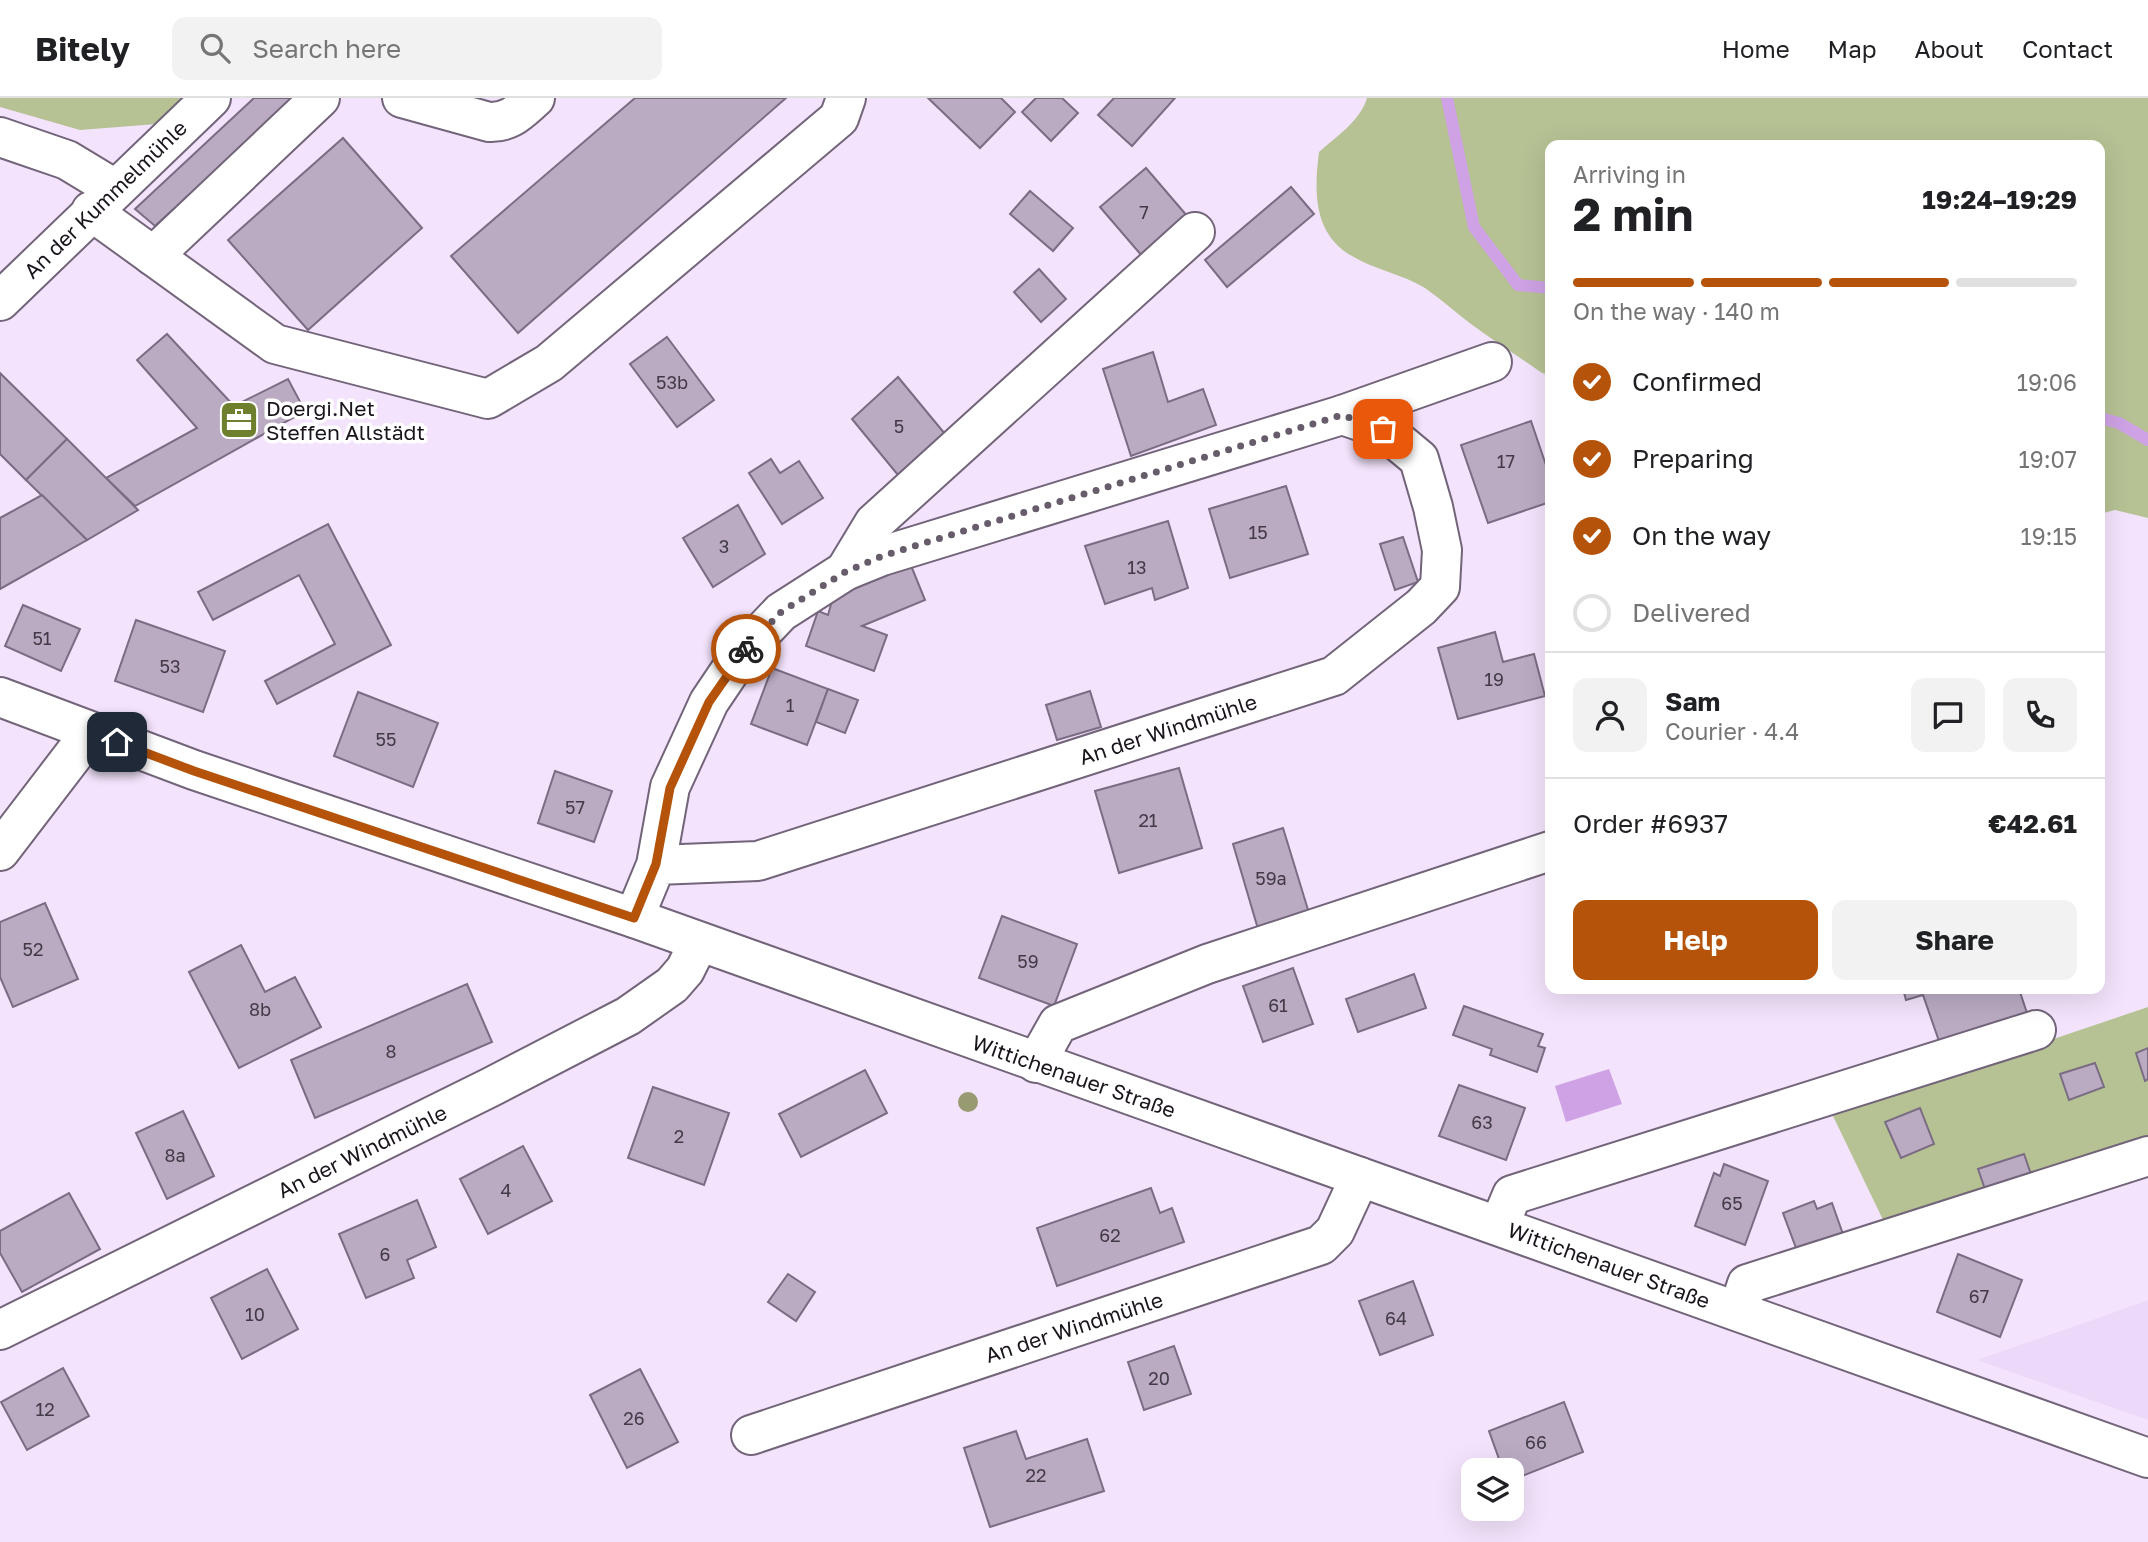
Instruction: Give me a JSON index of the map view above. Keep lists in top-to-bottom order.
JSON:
{
  "streets": {
    "street": ["An der Kummelmühle", "An der Windmühle", "Wittichenauer Straße"]
  },
  "crossings": [
    ["An der Windmühle", "Wittichenauer Straße"]
  ],
  "places": {
    "office": ["Doergi.Net Steffen Allstädt"]
  },
  "house_numbers": [
    "7",
    "53b",
    "5",
    "17",
    "15",
    "3",
    "13",
    "51",
    "53",
    "19",
    "1",
    "55",
    "57",
    "21",
    "59a",
    "52",
    "59",
    "61",
    "8b",
    "8",
    "63",
    "2",
    "8a",
    "4",
    "65",
    "62",
    "6",
    "67",
    "10",
    "64",
    "20",
    "12",
    "26",
    "66",
    "22"
  ],
  "page": {
    "header": "Bitely",
    "search": "Search here",
    "nav": [
      "Home",
      "Map",
      "About",
      "Contact"
    ],
    "heading": ["2 min", "Arriving in", "19:24–19:29"],
    "panel": [
      "Sam",
      "Courier · 4.4",
      "Order #6937",
      "€42.61"
    ],
    "bar": "On the way · 140 m",
    "list": [
      ["Confirmed", "19:06"],
      ["Preparing", "19:07"],
      ["On the way", "19:15"],
      "Delivered"
    ],
    "buttons": ["Help", "Share"]
  }
}
